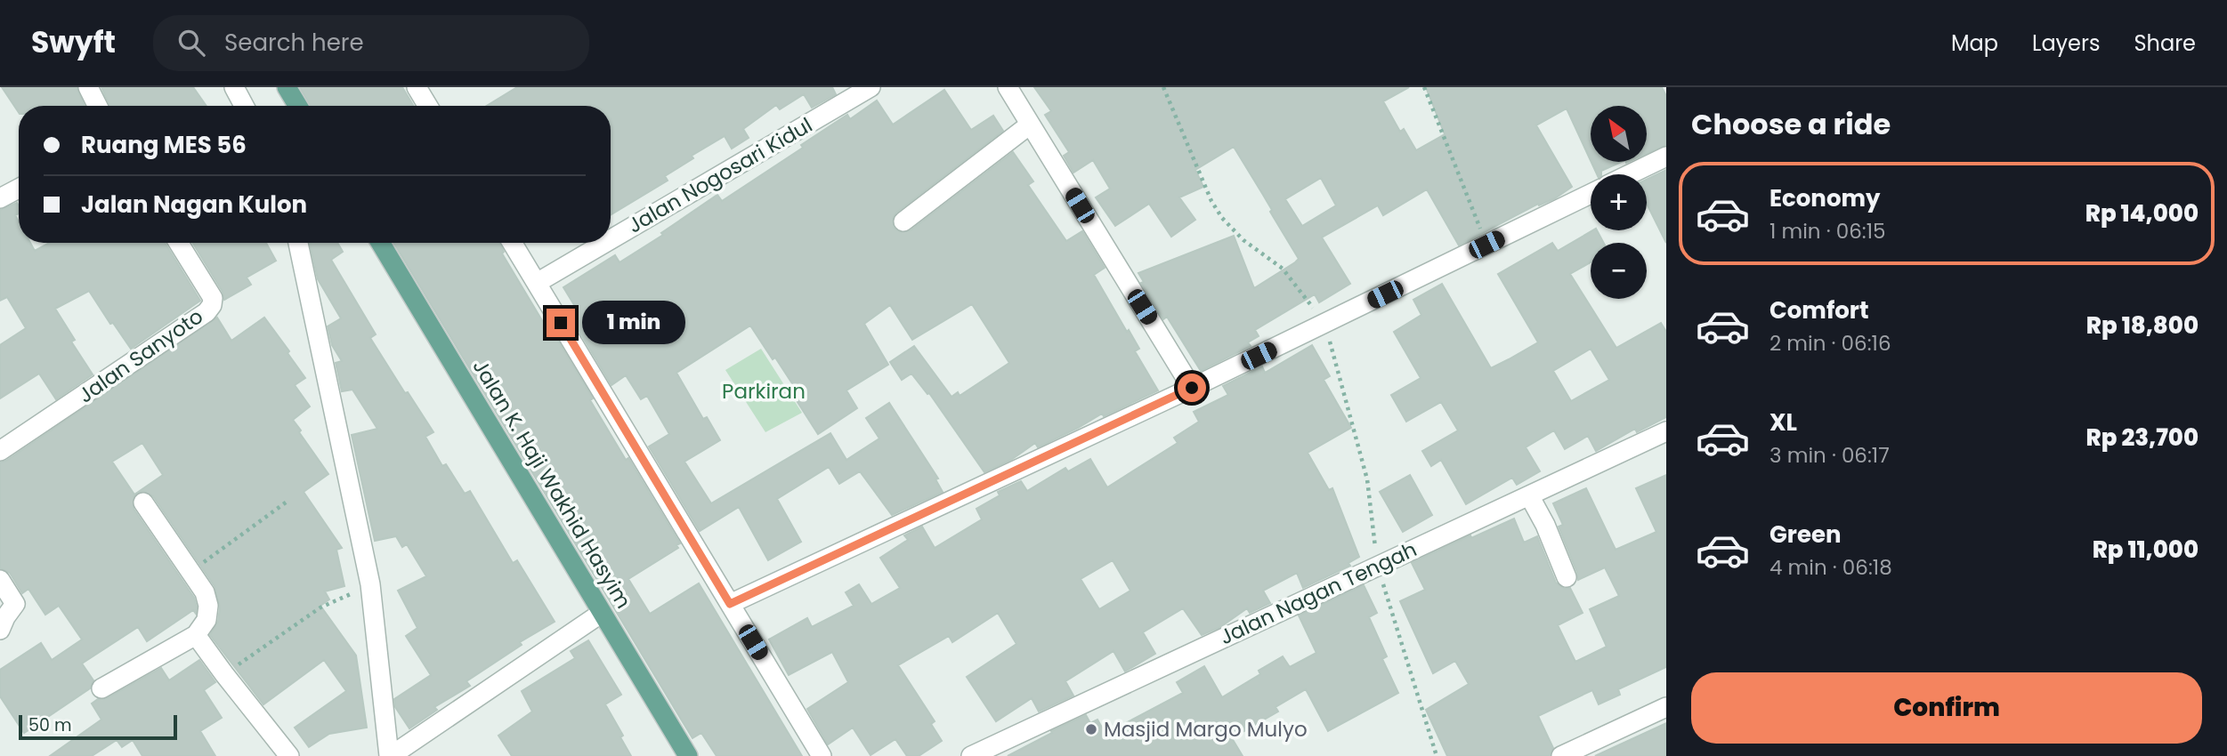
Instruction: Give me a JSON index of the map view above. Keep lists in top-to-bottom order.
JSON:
{
  "streets": {
    "main road": ["Jalan K. Haji Wakhid Hasyim"],
    "street": ["Jalan Nogosari Kidul", "Jalan Sanyoto", "Jalan Nagan Tengah"]
  },
  "parks": ["Parkiran"],
  "places": ["Masjid Margo Mulyo"],
  "scale_bar": "50 m",
  "north": "top left",
  "page": {
    "header": "Swyft",
    "search": "Search here",
    "nav": ["Map", "Layers", "Share"],
    "heading": "Choose a ride",
    "map_buttons": ["+", "−"],
    "banner": ["Ruang MES 56", "Jalan Nagan Kulon"],
    "list": [
      {
        "name": "Economy",
        "note": "1 min · 06:15",
        "value": "Rp 14,000"
      },
      {
        "name": "Comfort",
        "note": "2 min · 06:16",
        "value": "Rp 18,800"
      },
      {
        "name": "XL",
        "note": "3 min · 06:17",
        "value": "Rp 23,700"
      },
      {
        "name": "Green",
        "note": "4 min · 06:18",
        "value": "Rp 11,000"
      }
    ],
    "bubble": "1 min",
    "buttons": "Confirm",
    "scale": "50 m"
  }
}
